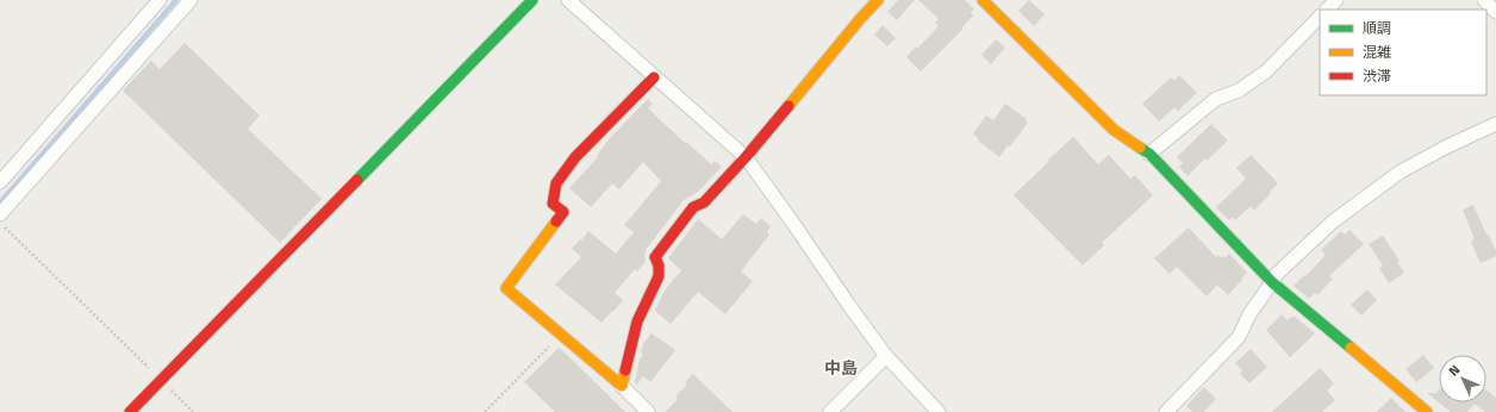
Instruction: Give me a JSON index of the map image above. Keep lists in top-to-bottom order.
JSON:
{
  "districts": ["中島"],
  "legend": ["順調", "混雑", "渋滞"],
  "north": "top left"
}
